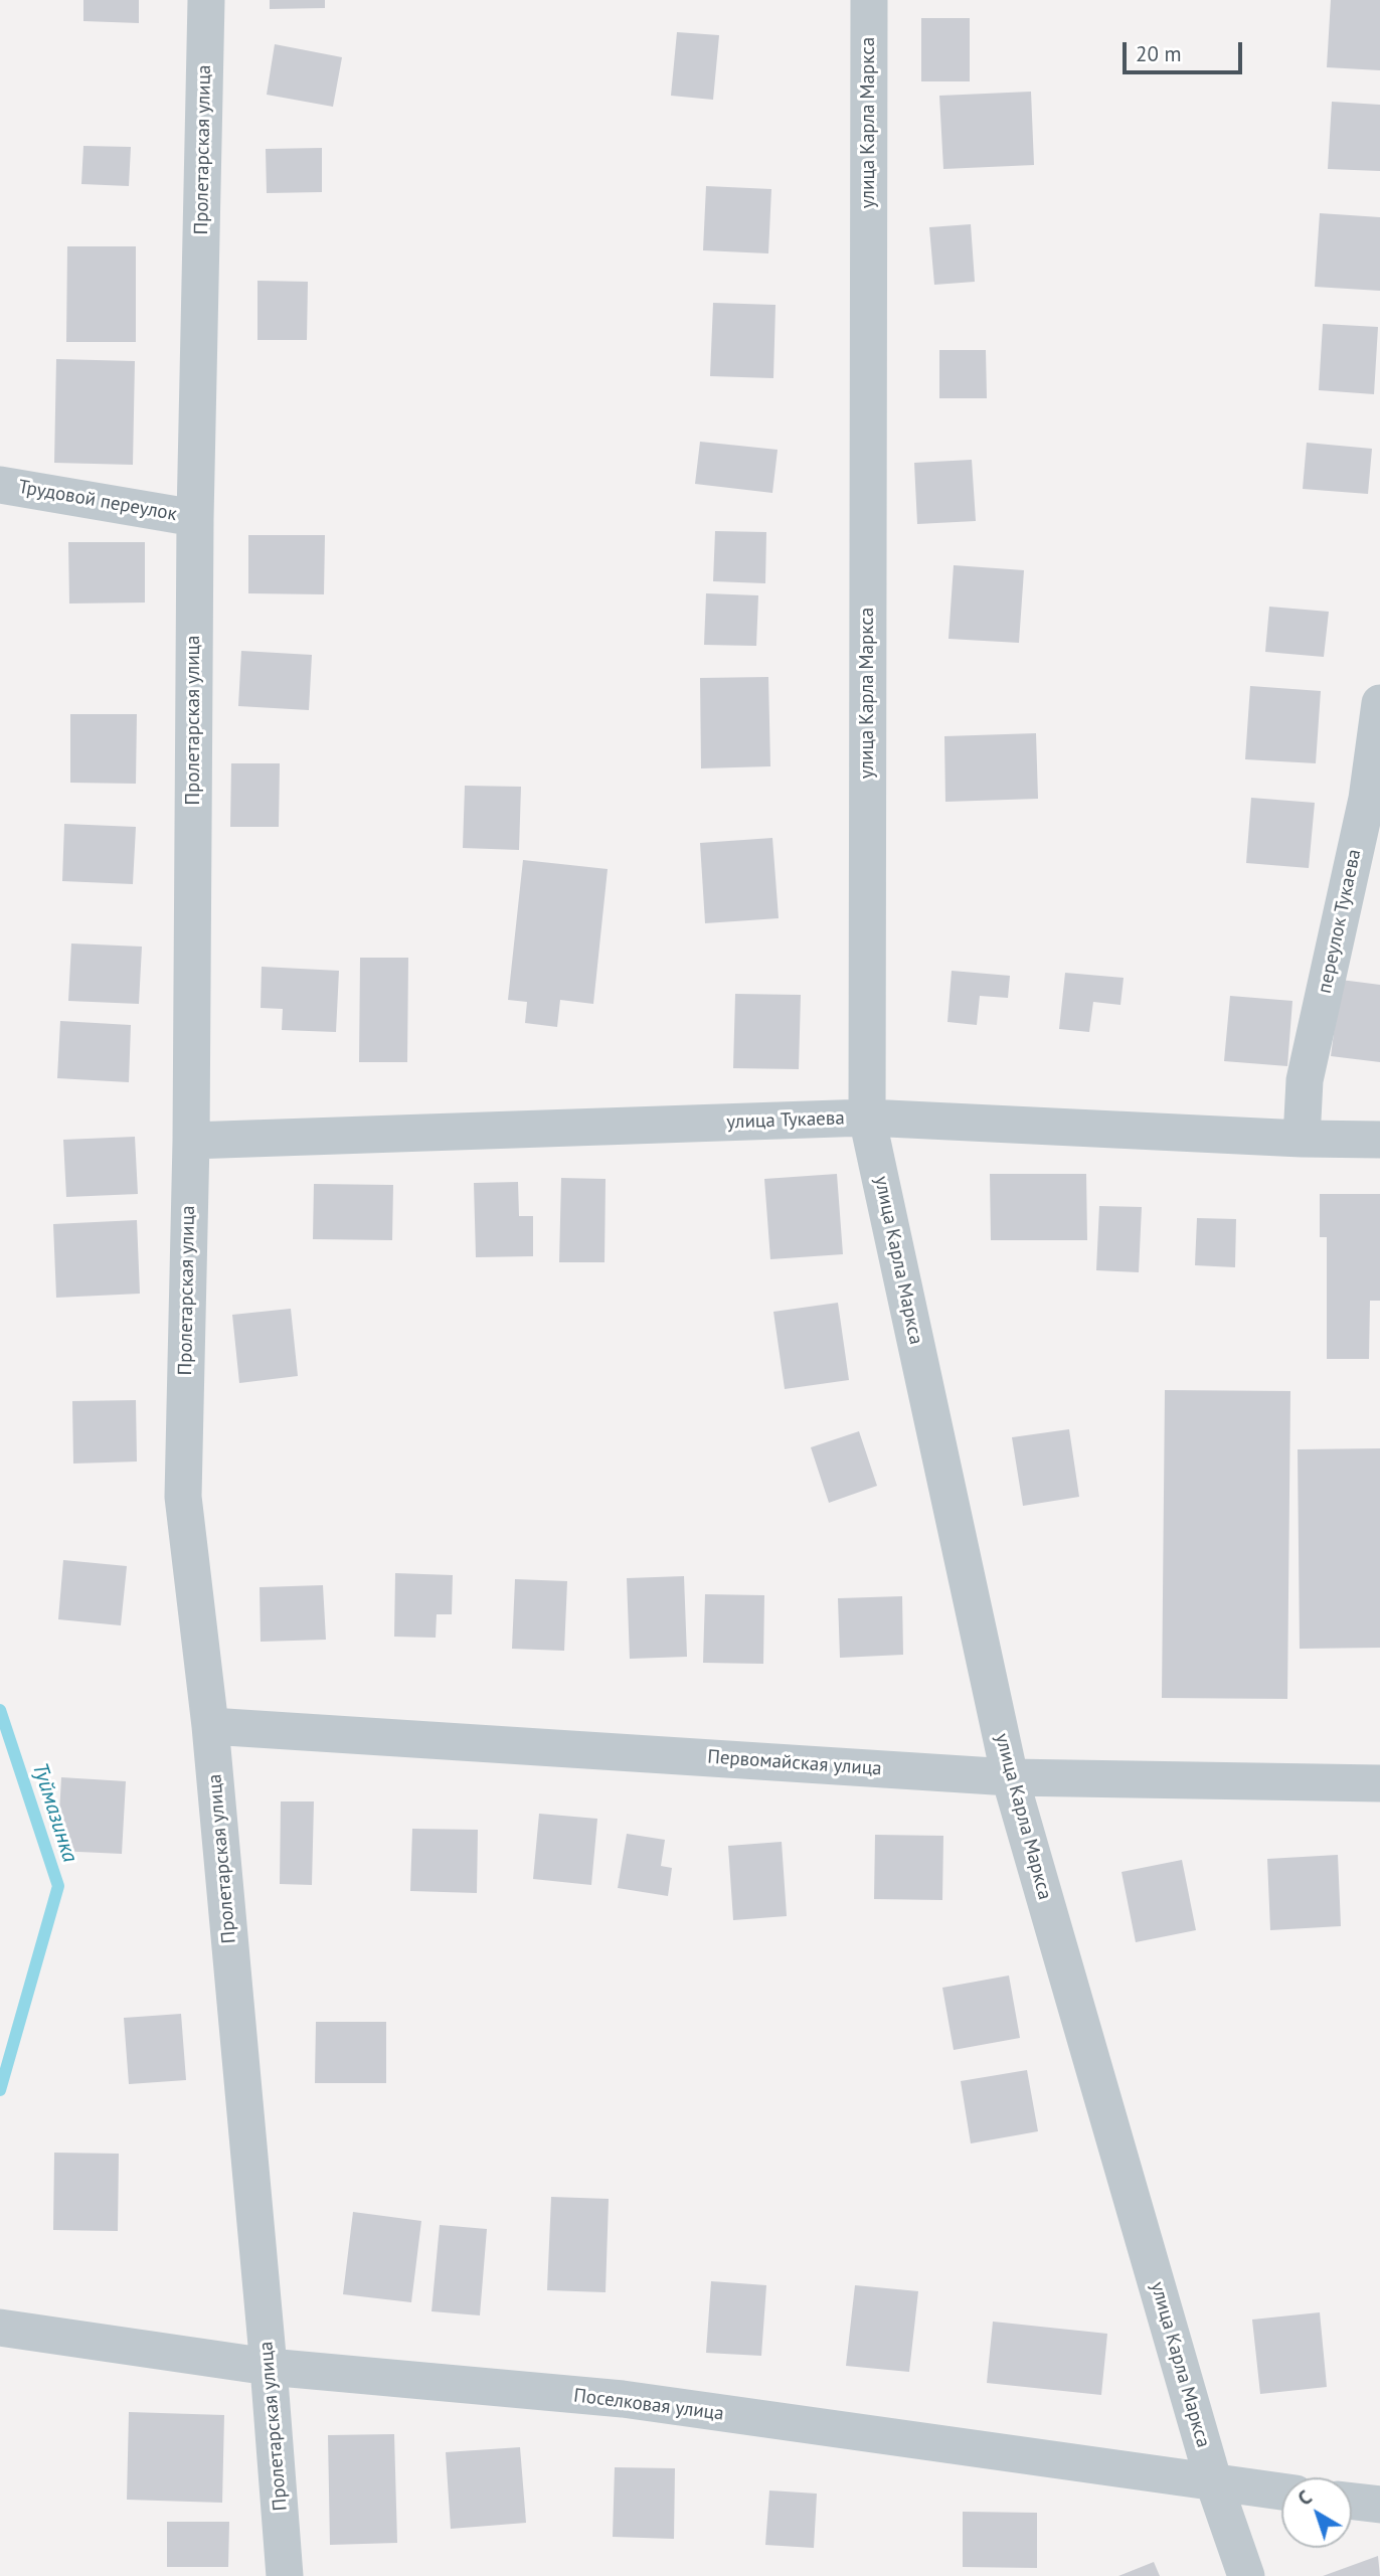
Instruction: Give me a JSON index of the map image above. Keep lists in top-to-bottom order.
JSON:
{
  "streets": {
    "street": [
      "улица Карла Маркса",
      "Пролетарская улица",
      "Трудовой переулок",
      "переулок Тукаева",
      "улица Тукаева",
      "Первомайская улица",
      "Поселковая улица"
    ]
  },
  "crossings": [
    ["улица Карла Маркса", "улица Тукаева"],
    ["улица Карла Маркса", "Первомайская улица"],
    ["улица Карла Маркса", "Поселковая улица"],
    ["Пролетарская улица", "Трудовой переулок"],
    ["Пролетарская улица", "улица Тукаева"],
    ["Пролетарская улица", "Первомайская улица"],
    ["Пролетарская улица", "Поселковая улица"],
    ["переулок Тукаева", "улица Тукаева"]
  ],
  "water": ["Туймазинка"],
  "scale_bar": "20 m",
  "north": "top left"
}
